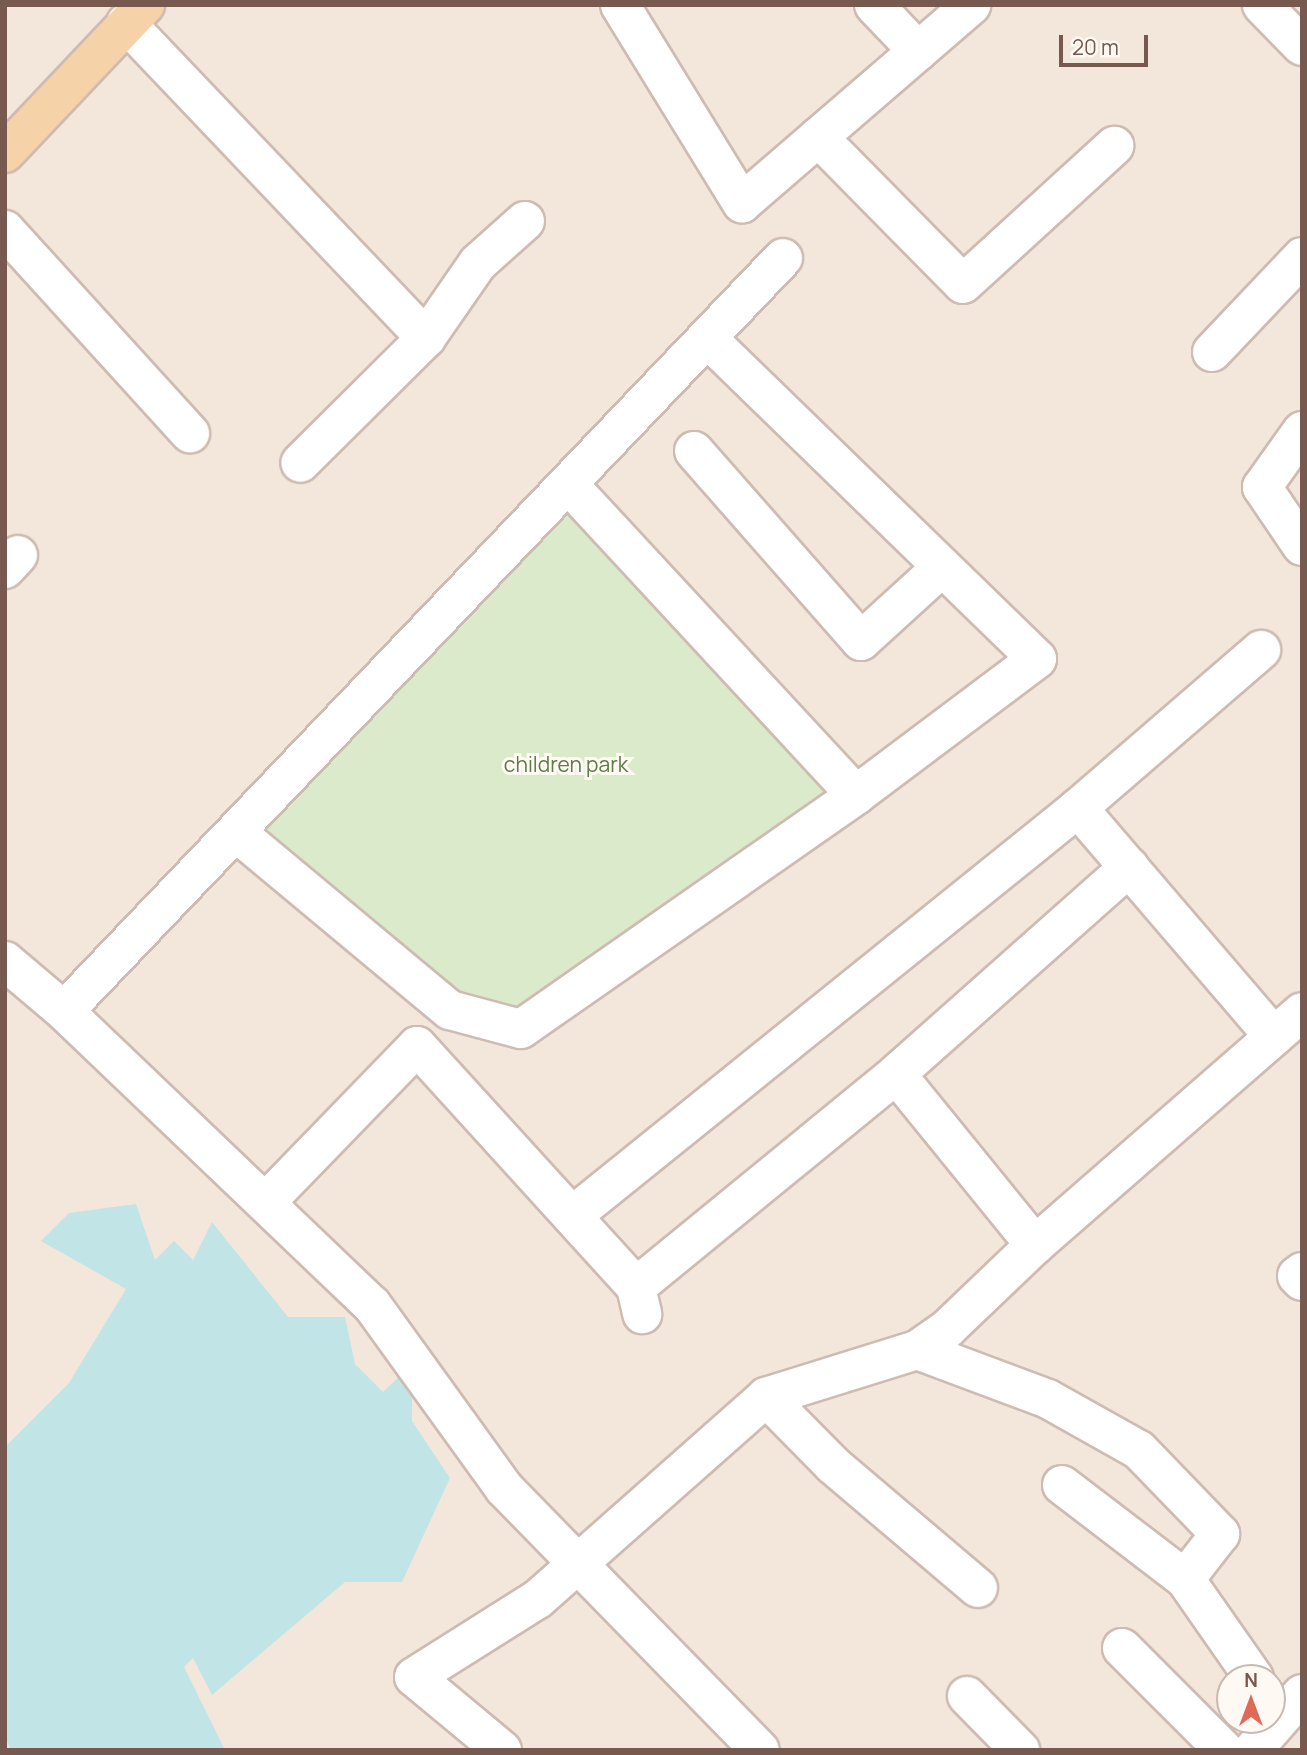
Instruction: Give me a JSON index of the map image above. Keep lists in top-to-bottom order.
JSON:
{
  "parks": ["children park"],
  "scale_bar": "20 m",
  "north": "top"
}
